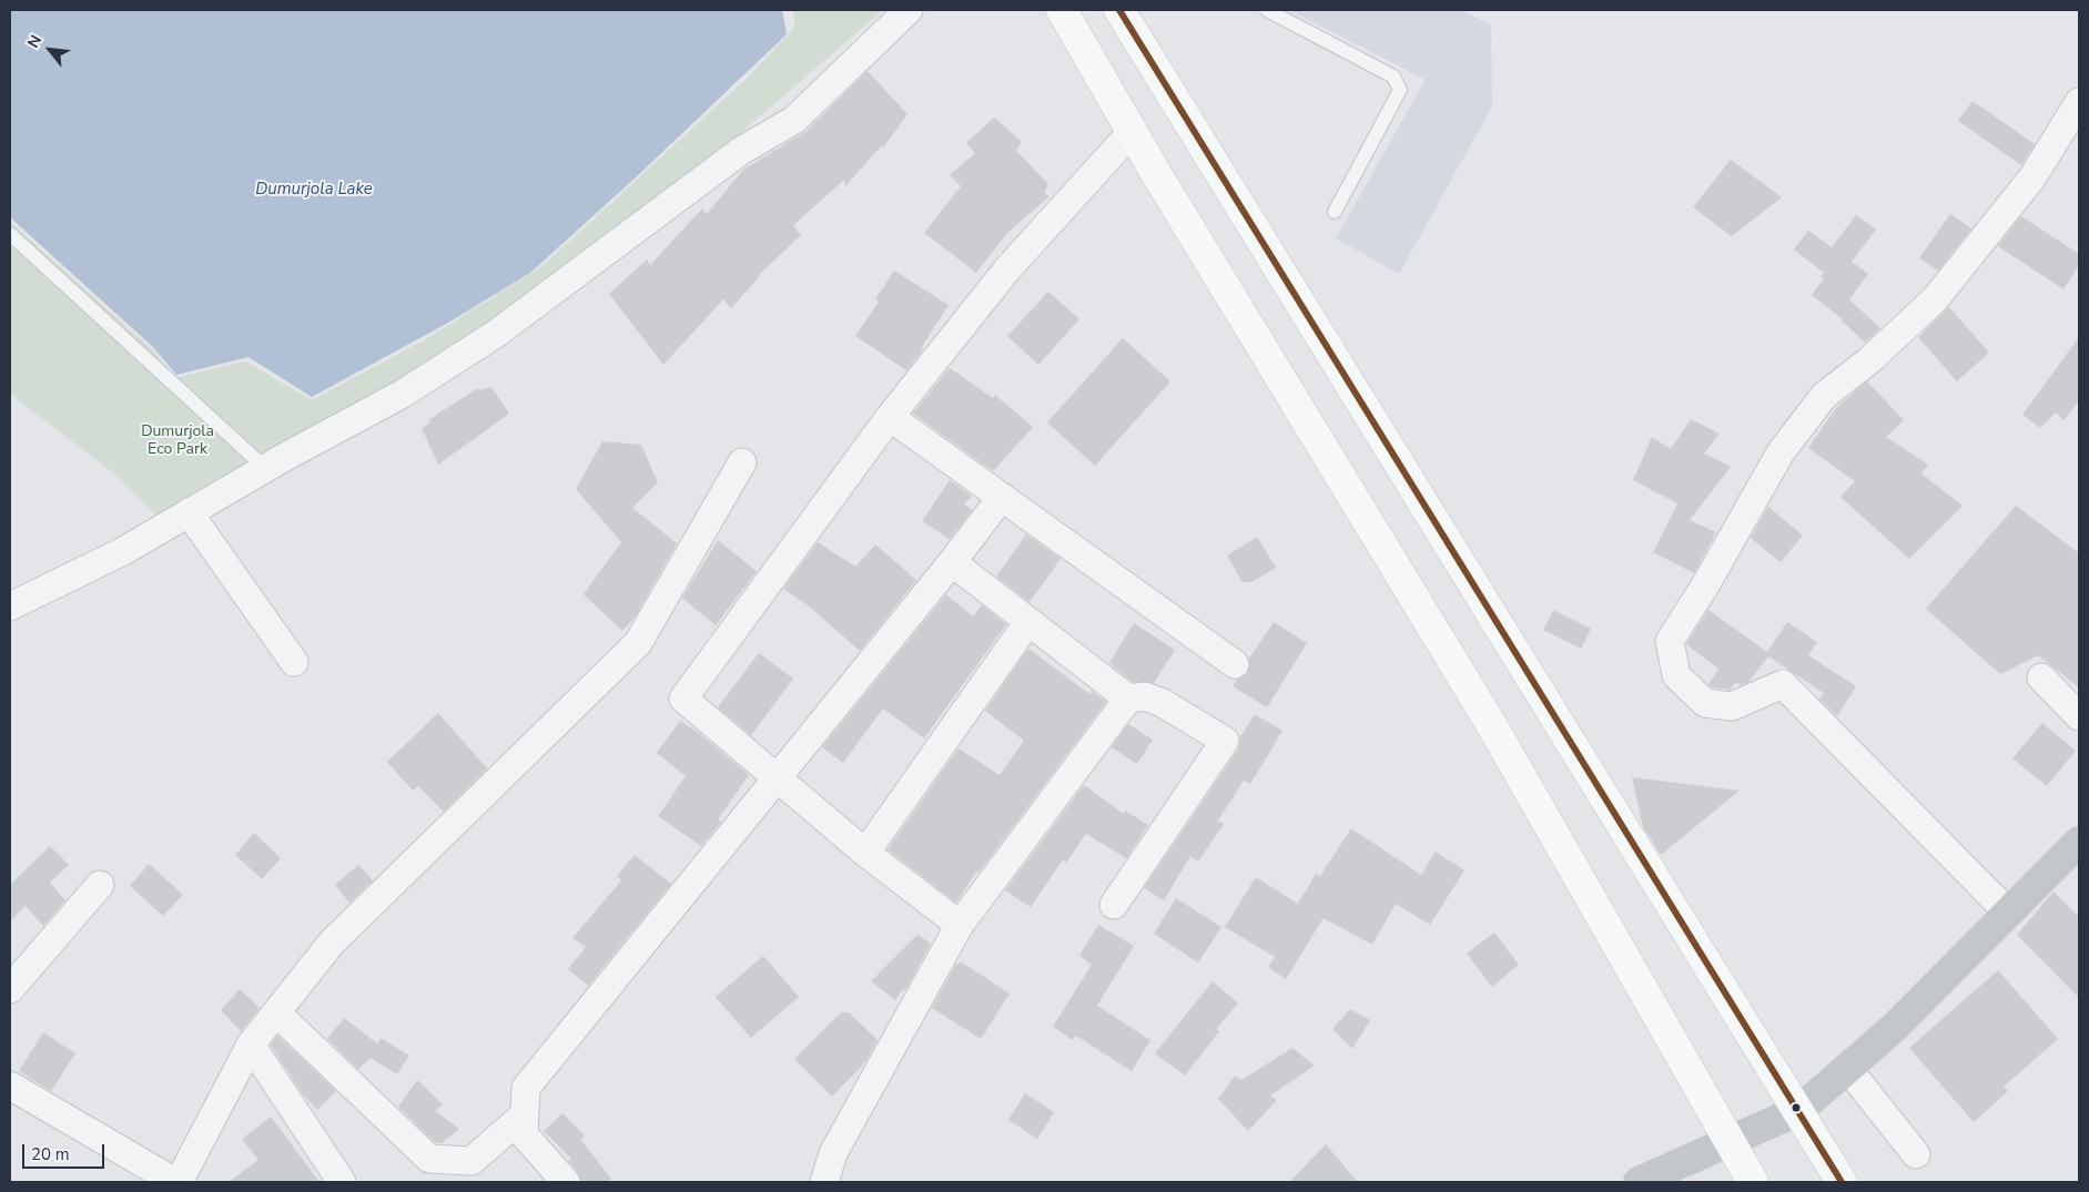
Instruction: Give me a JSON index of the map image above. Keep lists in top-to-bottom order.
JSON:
{
  "water": ["Dumurjola Lake"],
  "parks": ["Dumurjola Eco Park"],
  "scale_bar": "20 m",
  "north": "top left"
}
